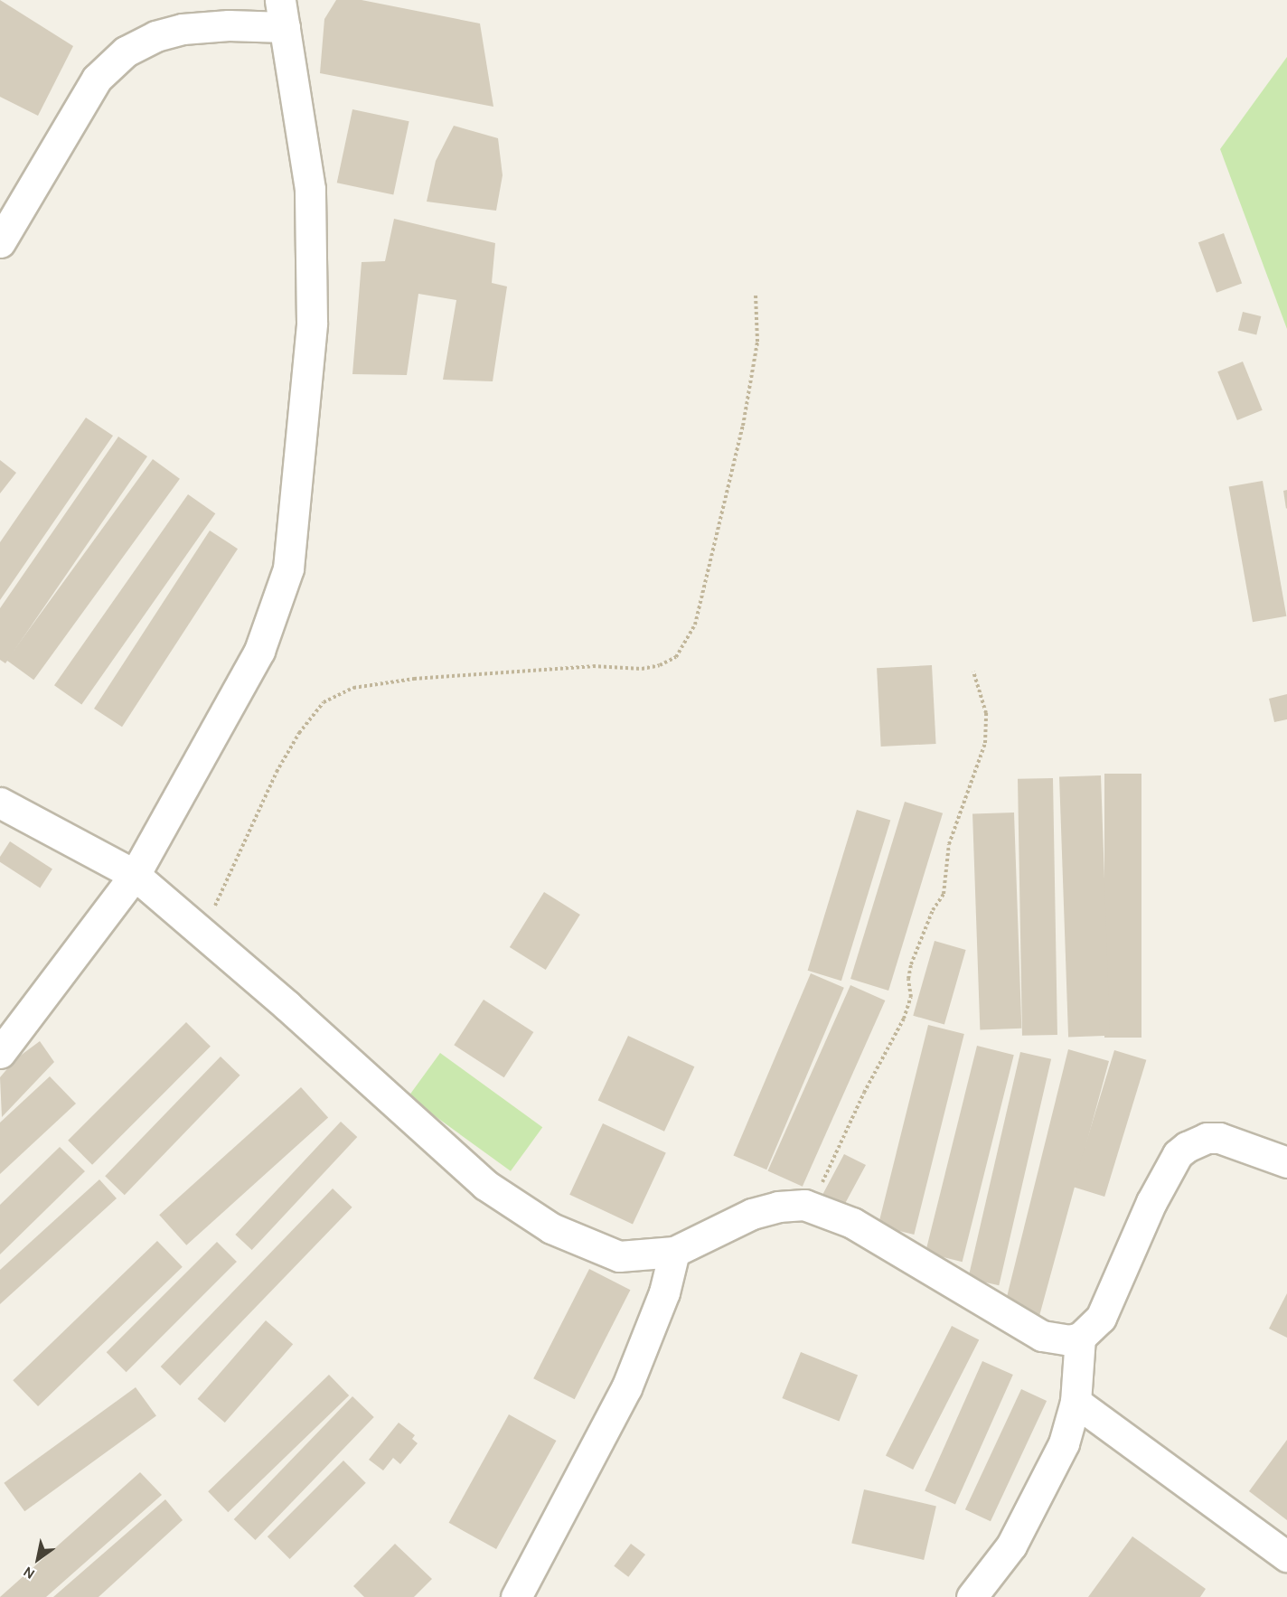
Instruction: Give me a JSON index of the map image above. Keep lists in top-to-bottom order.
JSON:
{
  "north": "bottom left"
}
